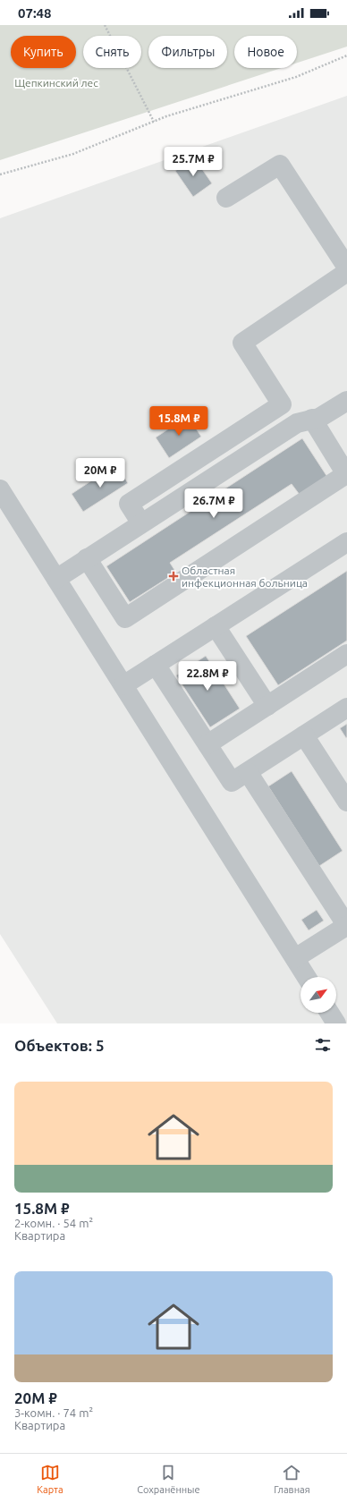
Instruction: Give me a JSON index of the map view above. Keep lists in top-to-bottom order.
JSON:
{
  "parks": ["Щепкинский лес"],
  "places": {
    "health": ["Областная инфекционная больница"]
  },
  "north": "top right",
  "page": {
    "status": "07:48",
    "chip": [
      "Купить",
      "Снять",
      "Фильтры",
      "Новое"
    ],
    "price": [
      "25.7M ₽",
      "15.8M ₽",
      "20M ₽",
      "26.7M ₽",
      "22.8M ₽"
    ],
    "heading": "Объектов: 5",
    "list": [
      {
        "name": "15.8M ₽",
        "note": "2-комн. · 54 m² · Квартира"
      },
      {
        "name": "20M ₽",
        "note": "3-комн. · 74 m² · Квартира"
      }
    ],
    "tabs": ["Карта", "Сохранённые", "Главная"]
  }
}
